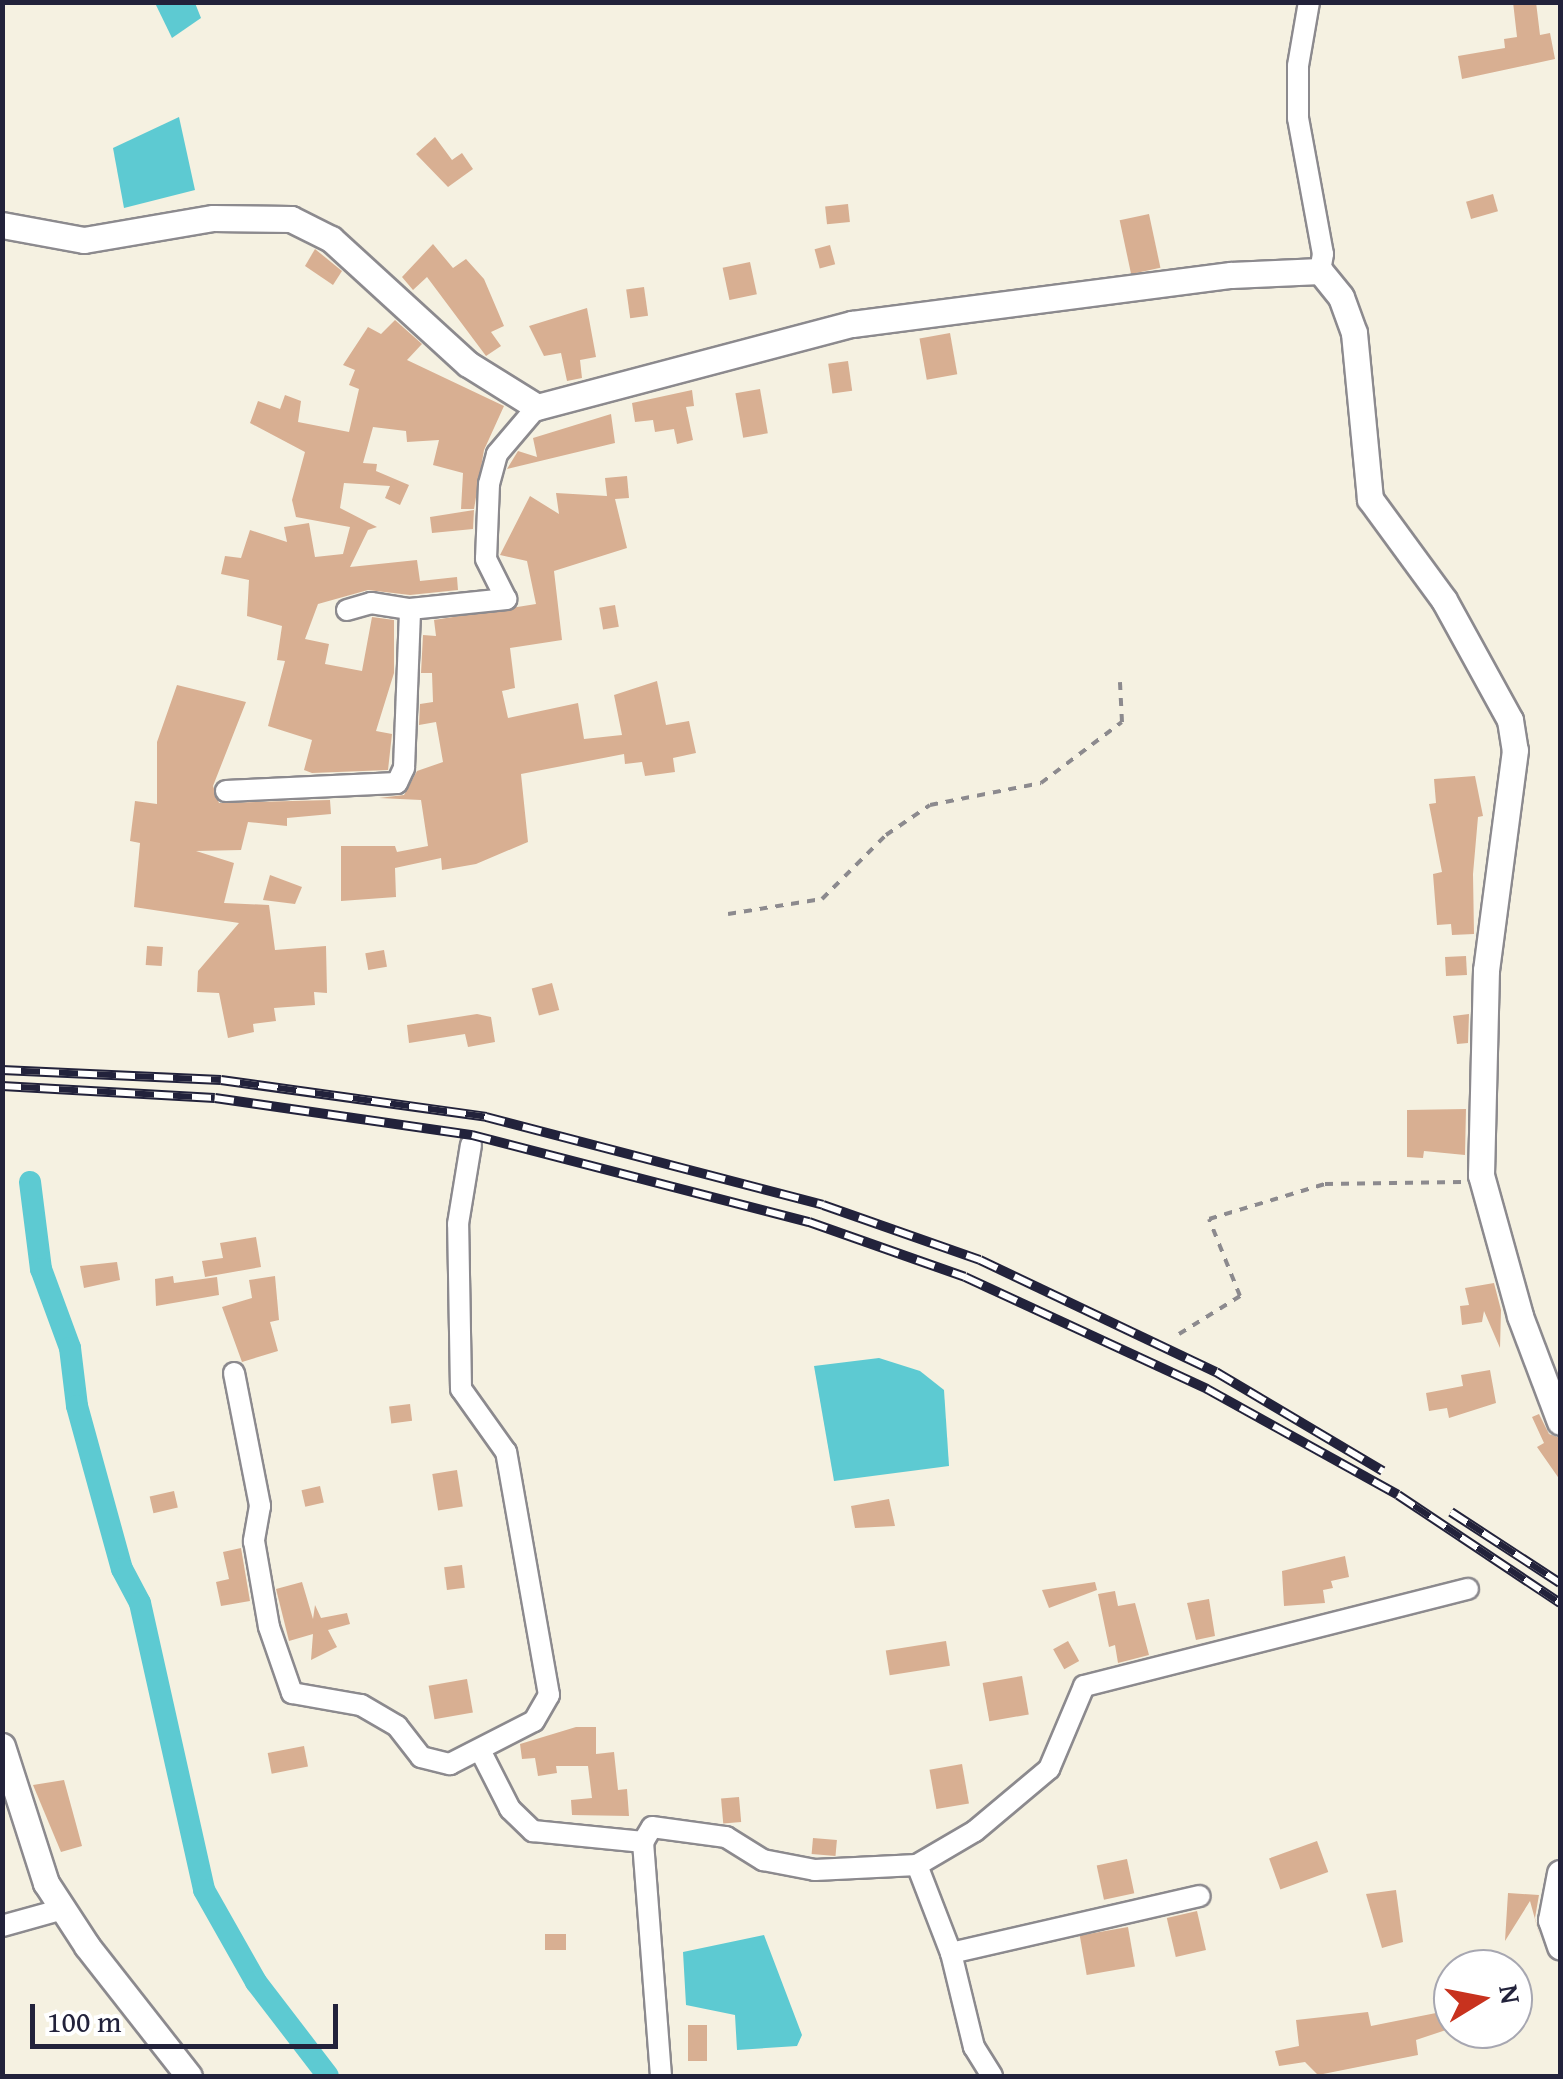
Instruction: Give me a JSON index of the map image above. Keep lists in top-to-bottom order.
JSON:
{
  "scale_bar": "100 m",
  "north": "right"
}
